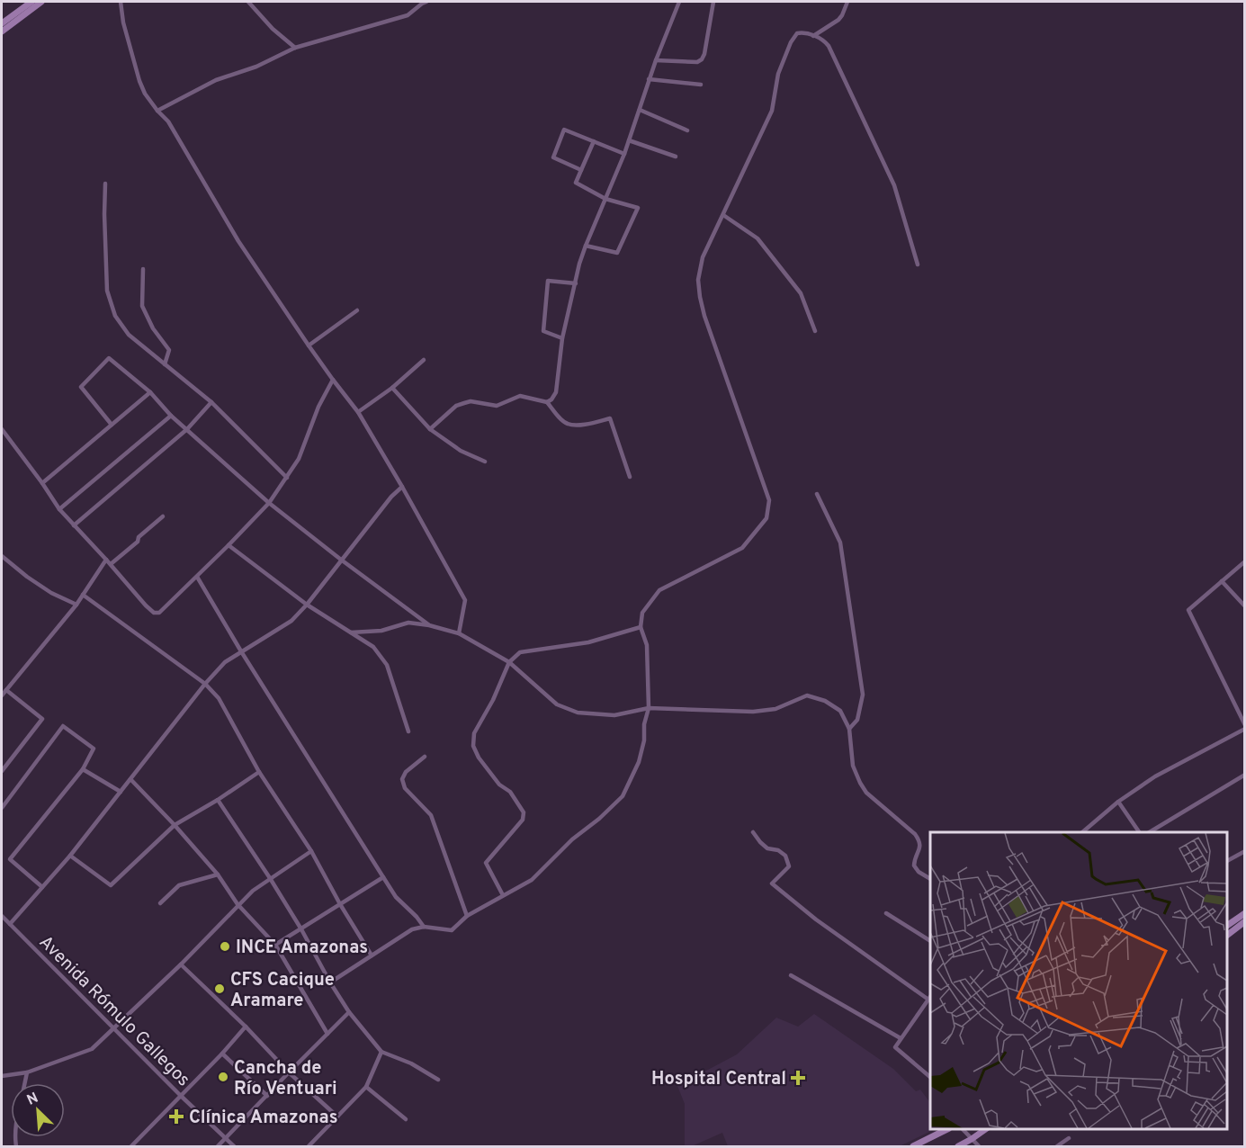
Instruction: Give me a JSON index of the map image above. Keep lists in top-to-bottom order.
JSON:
{
  "streets": {
    "street": ["Avenida Rómulo Gallegos"]
  },
  "places": {
    "other": ["INCE Amazonas", "CFS Cacique Aramare", "Cancha de Río Ventuari"],
    "health": ["Hospital Central", "Clínica Amazonas"]
  },
  "north": "top left"
}
